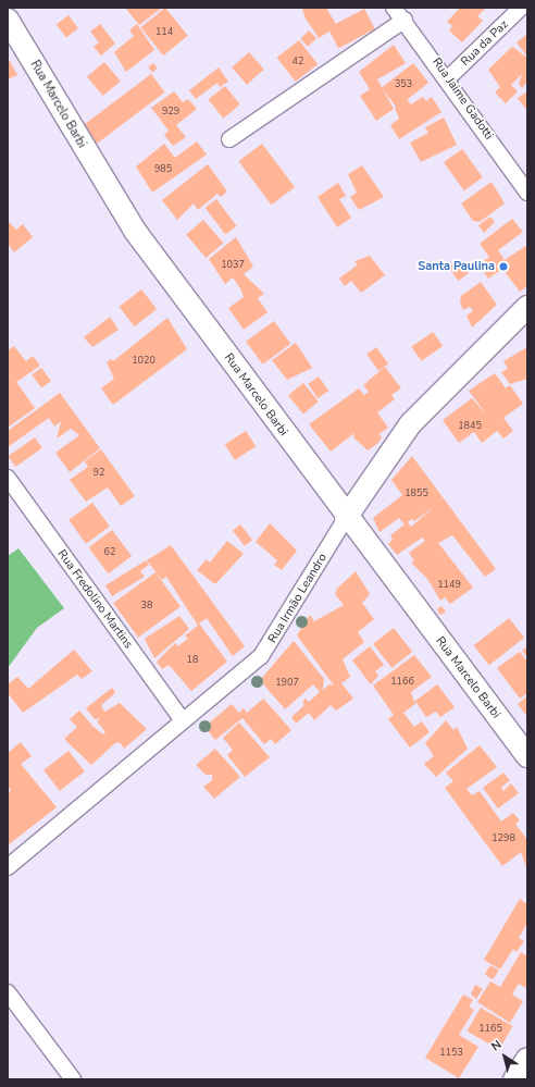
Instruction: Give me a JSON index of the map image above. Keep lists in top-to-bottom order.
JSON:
{
  "streets": {
    "street": [
      "Rua da Paz",
      "Rua Jaime Gadotti",
      "Rua Marcelo Barbi",
      "Rua Irmão Leandro",
      "Rua Fredolino Martins"
    ]
  },
  "crossings": [
    ["Rua da Paz", "Rua Jaime Gadotti"],
    ["Rua Marcelo Barbi", "Rua Irmão Leandro"],
    ["Rua Irmão Leandro", "Rua Fredolino Martins"]
  ],
  "places": ["Santa Paulina"],
  "house_numbers": [
    "114",
    "42",
    "353",
    "929",
    "985",
    "1037",
    "1020",
    "1845",
    "92",
    "1855",
    "62",
    "1149",
    "38",
    "18",
    "1166",
    "1907",
    "1298",
    "1165",
    "1153"
  ],
  "north": "top left"
}
